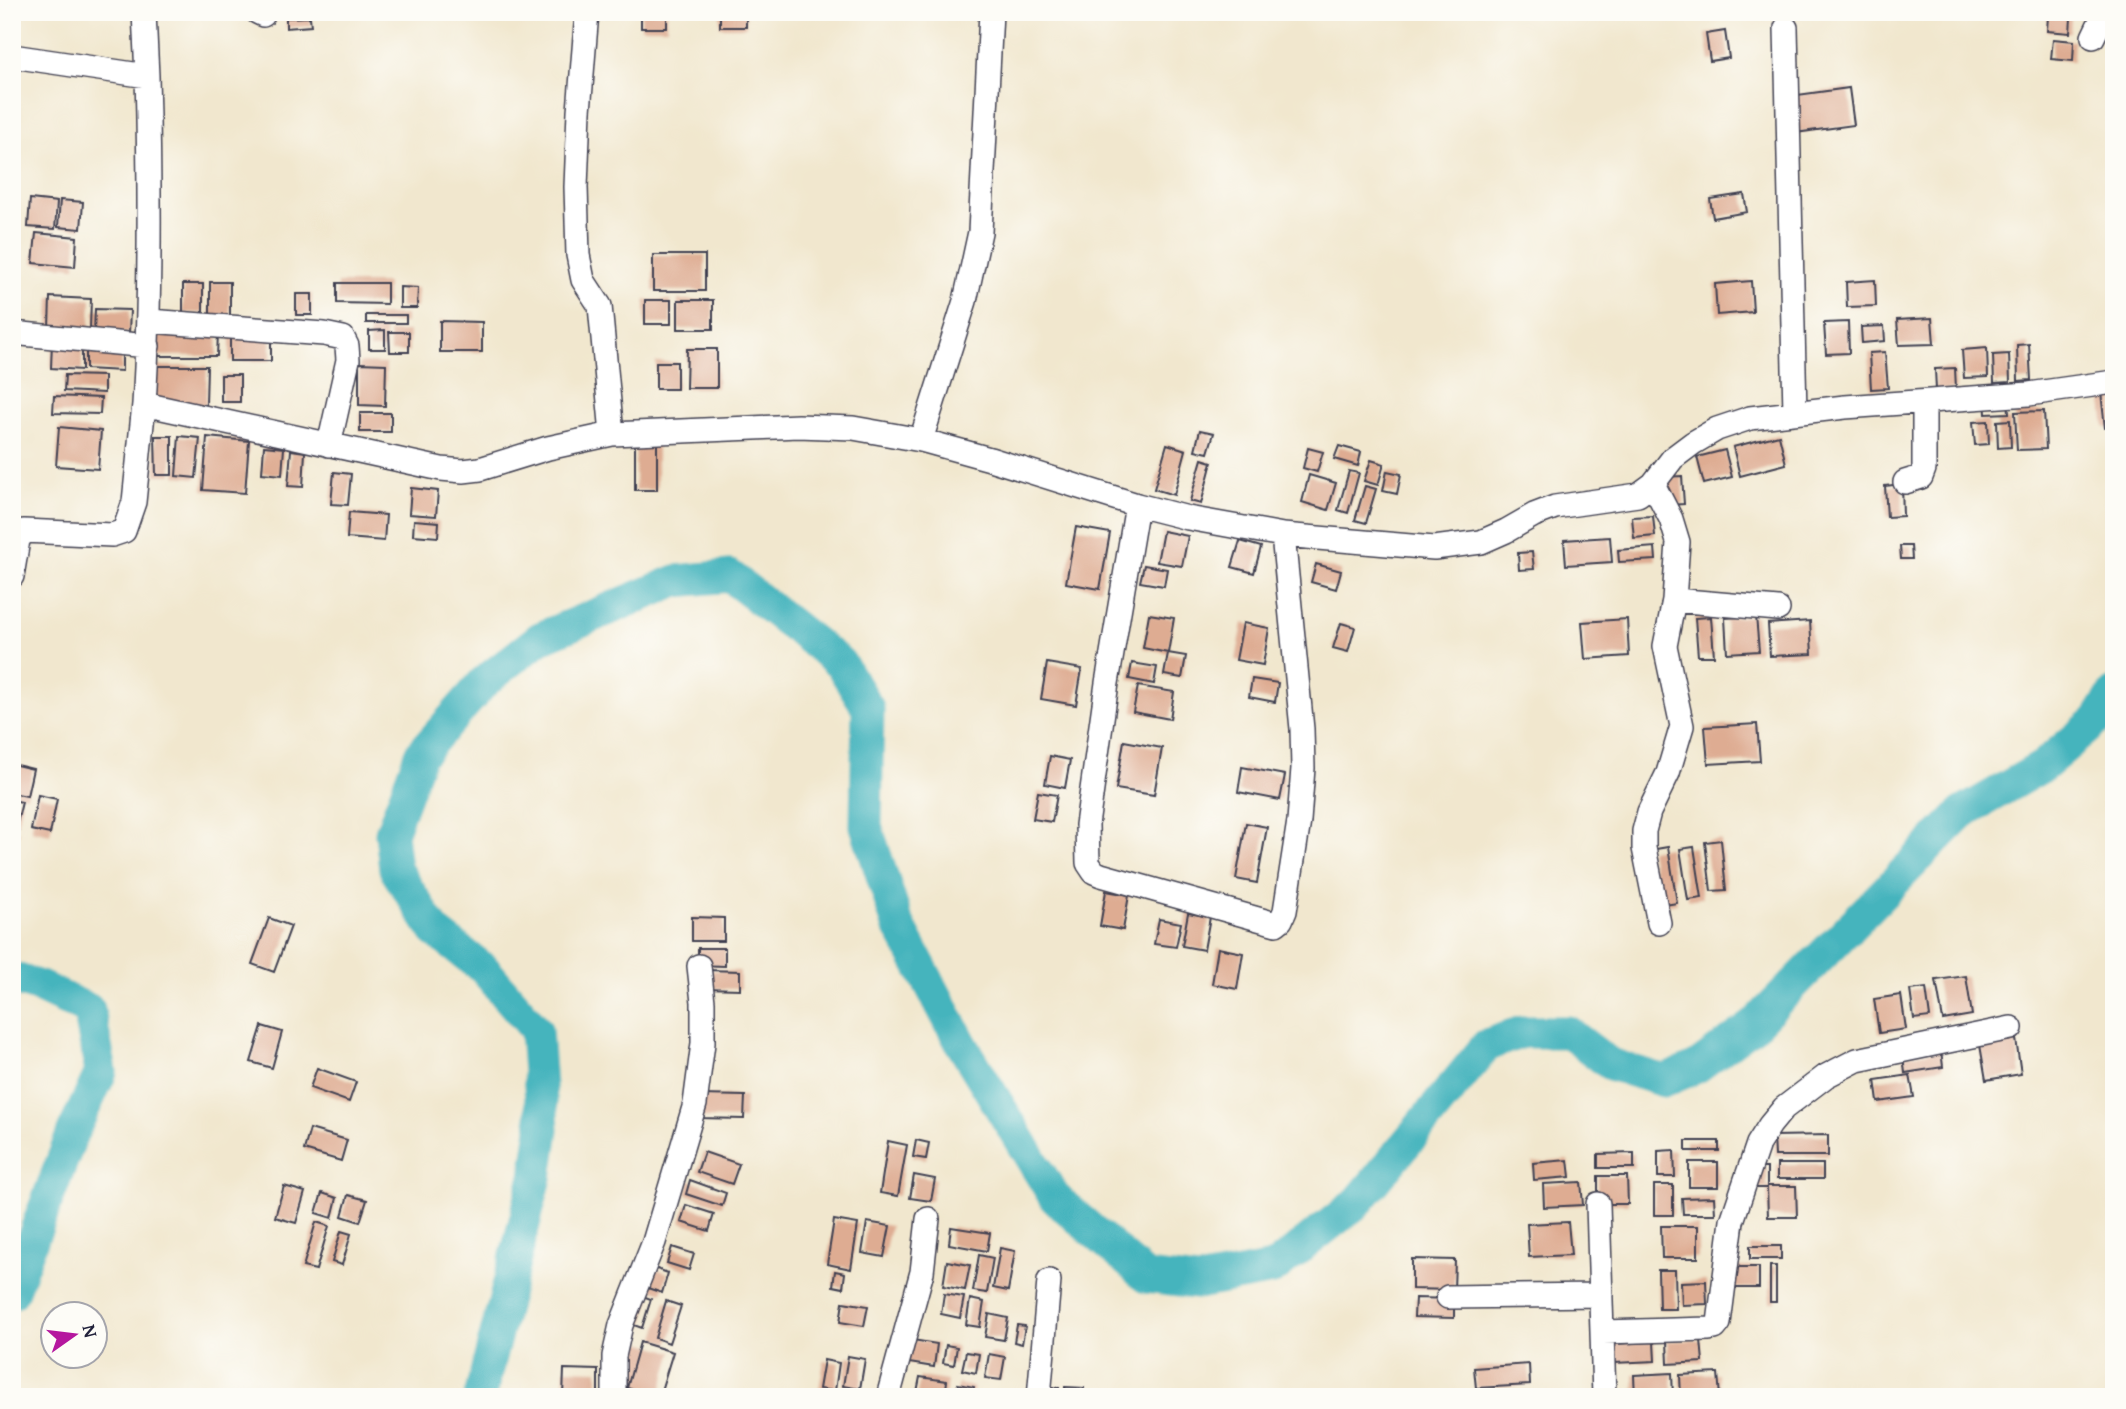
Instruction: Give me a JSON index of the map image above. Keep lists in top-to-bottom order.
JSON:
{
  "north": "right"
}
